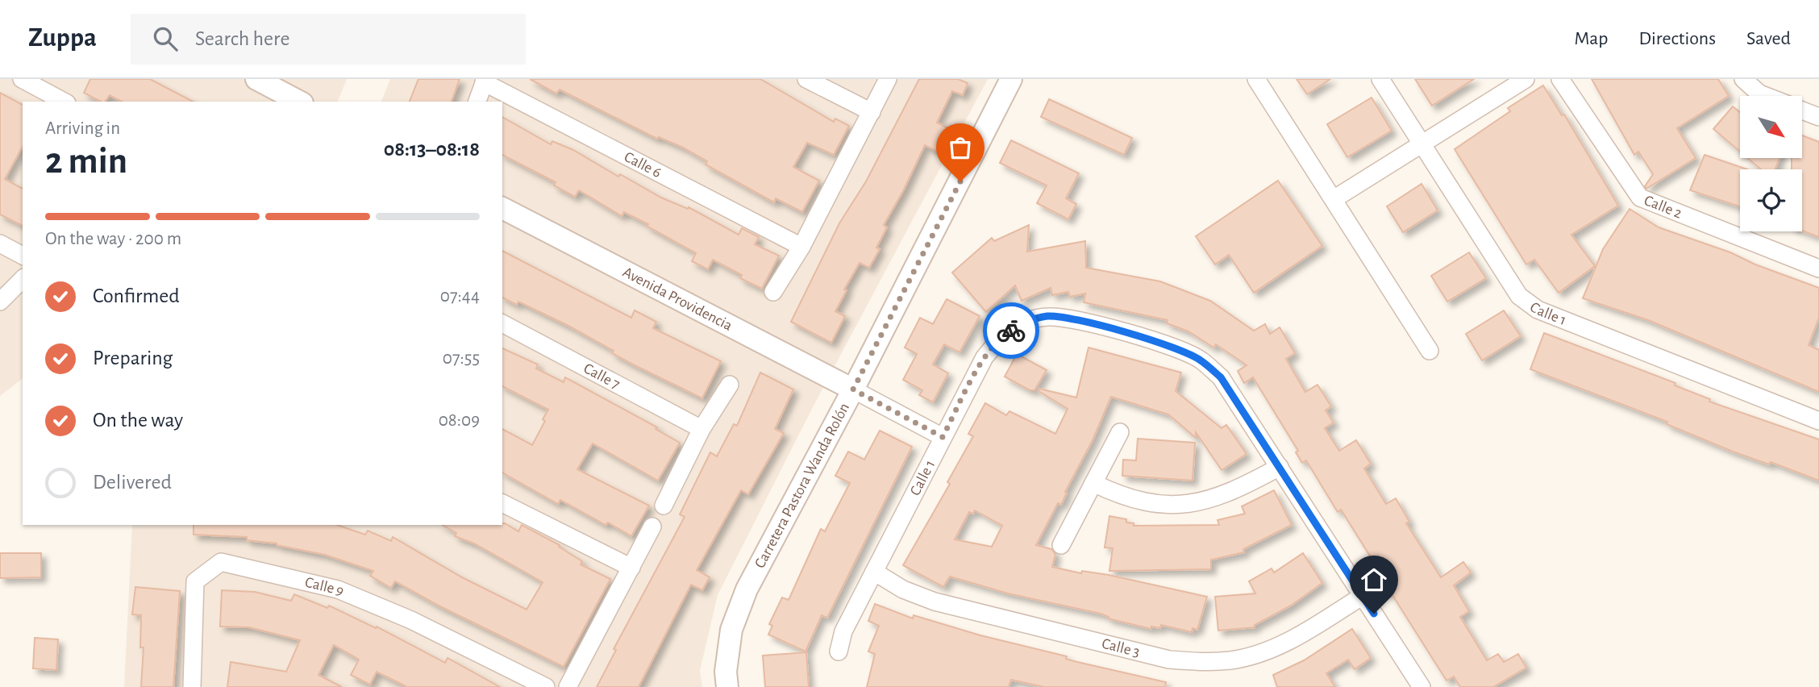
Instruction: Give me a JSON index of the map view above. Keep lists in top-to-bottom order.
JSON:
{
  "streets": {
    "street": [
      "Calle 6",
      "Calle 2",
      "Avenida Providencia",
      "Calle 1",
      "Calle 7",
      "Carretera Pastora Wanda Rolón",
      "Calle 9",
      "Calle 3"
    ]
  },
  "crossings": [
    ["Avenida Providencia", "Carretera Pastora Wanda Rolón"],
    ["Calle 1", "Calle 3"]
  ],
  "north": "bottom right",
  "page": {
    "header": "Zuppa",
    "search": "Search here",
    "nav": ["Map", "Directions", "Saved"],
    "heading": ["2 min", "Arriving in", "08:13–08:18"],
    "bar": "On the way · 200 m",
    "list": [
      ["Confirmed", "07:44"],
      ["Preparing", "07:55"],
      ["On the way", "08:09"],
      "Delivered"
    ]
  }
}
